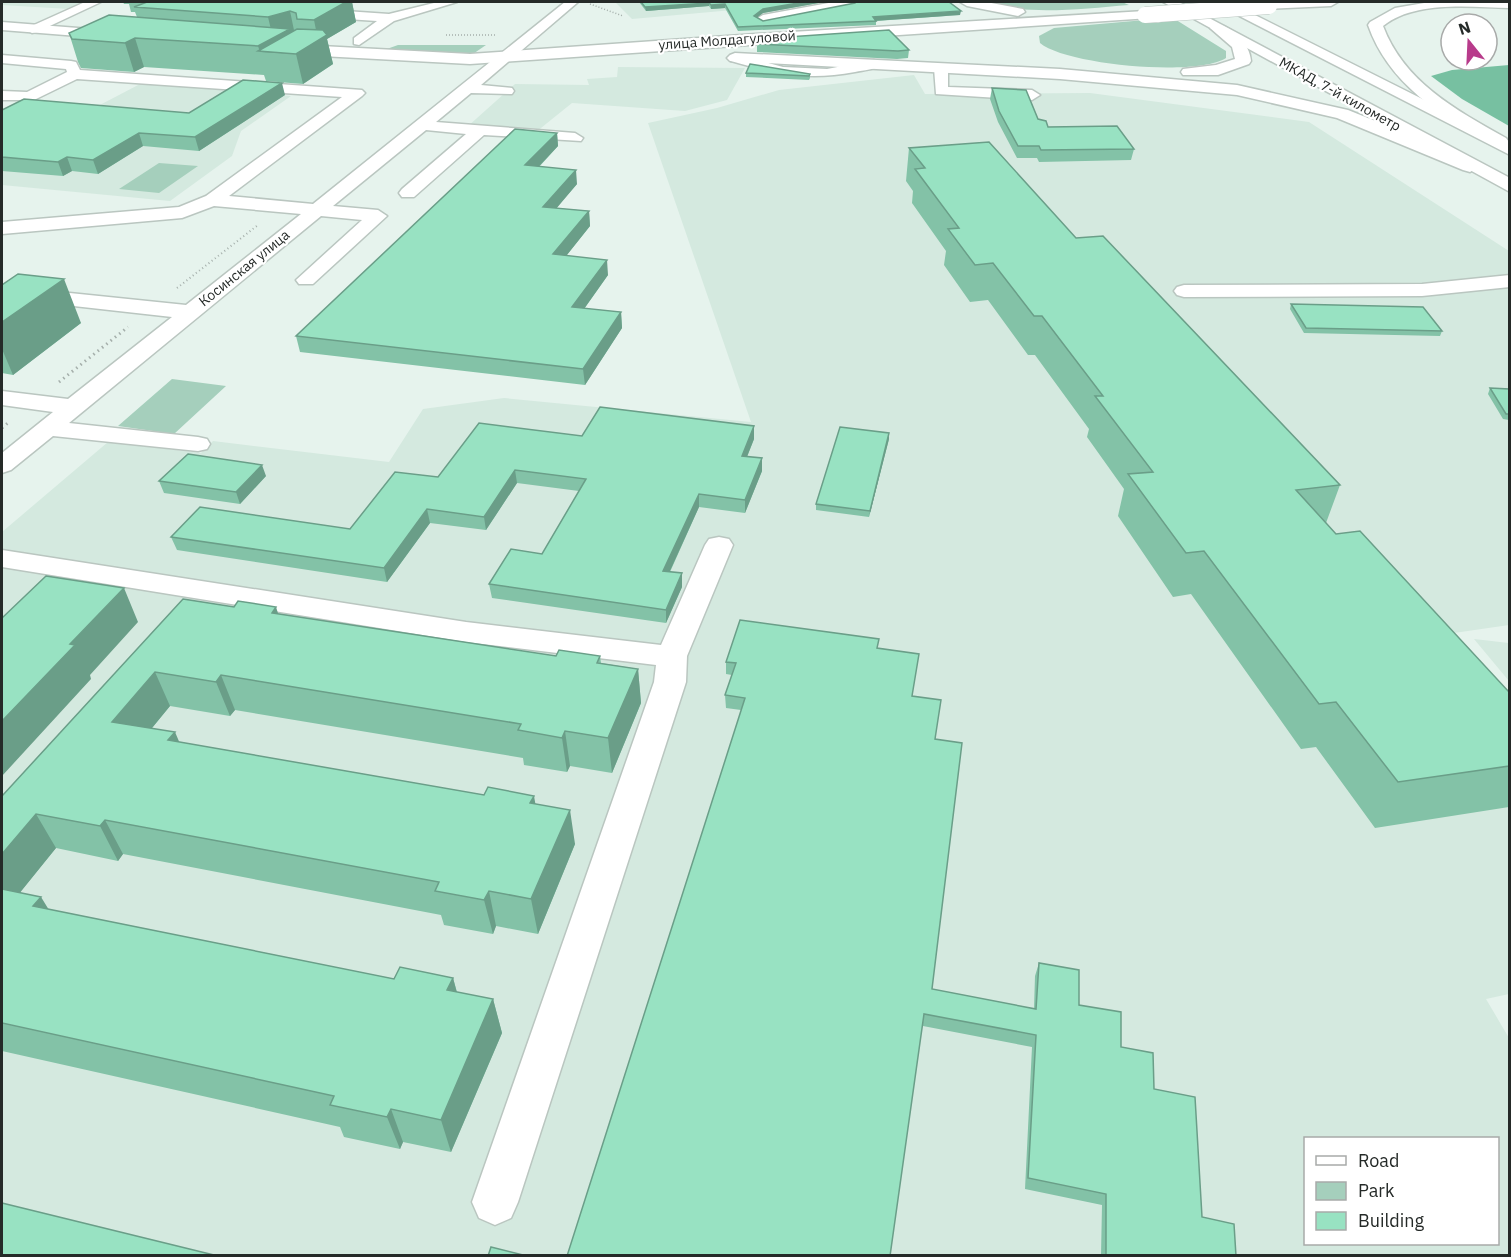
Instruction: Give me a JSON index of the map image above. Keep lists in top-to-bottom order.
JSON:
{
  "streets": {
    "main road": ["улица Молдагуловой", "МКАД, 7-й километр"],
    "street": ["Косинская улица"]
  },
  "crossings": [
    ["улица Молдагуловой", "Косинская улица"]
  ],
  "legend": ["Road", "Park", "Building"],
  "north": "top"
}
